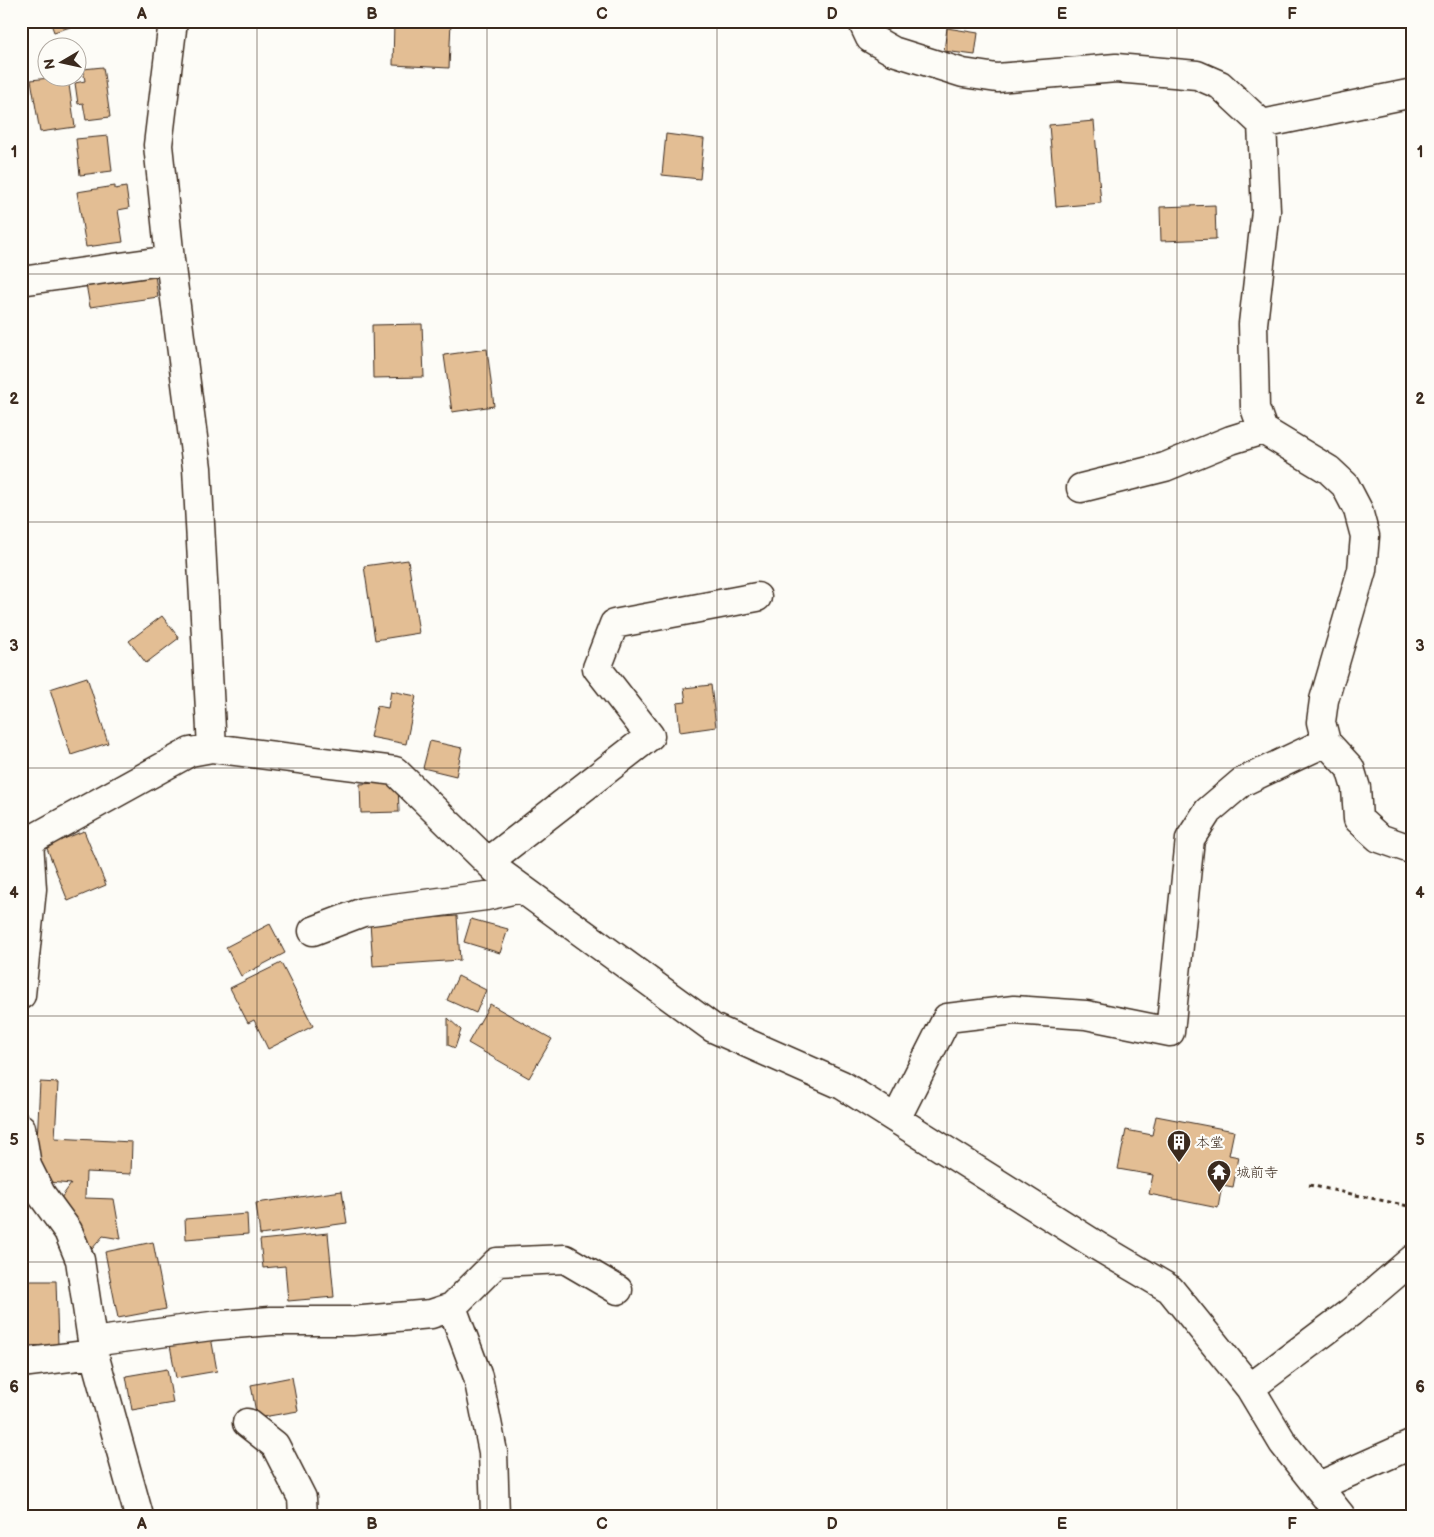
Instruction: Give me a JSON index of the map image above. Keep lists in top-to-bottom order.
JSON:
{
  "places": {
    "building": ["本堂"],
    "temple": ["城前寺"]
  },
  "north": "left",
  "grid": {
    "columns": [
      "A",
      "B",
      "C",
      "D",
      "E",
      "F"
    ],
    "rows": [
      "1",
      "2",
      "3",
      "4",
      "5",
      "6"
    ]
  }
}
